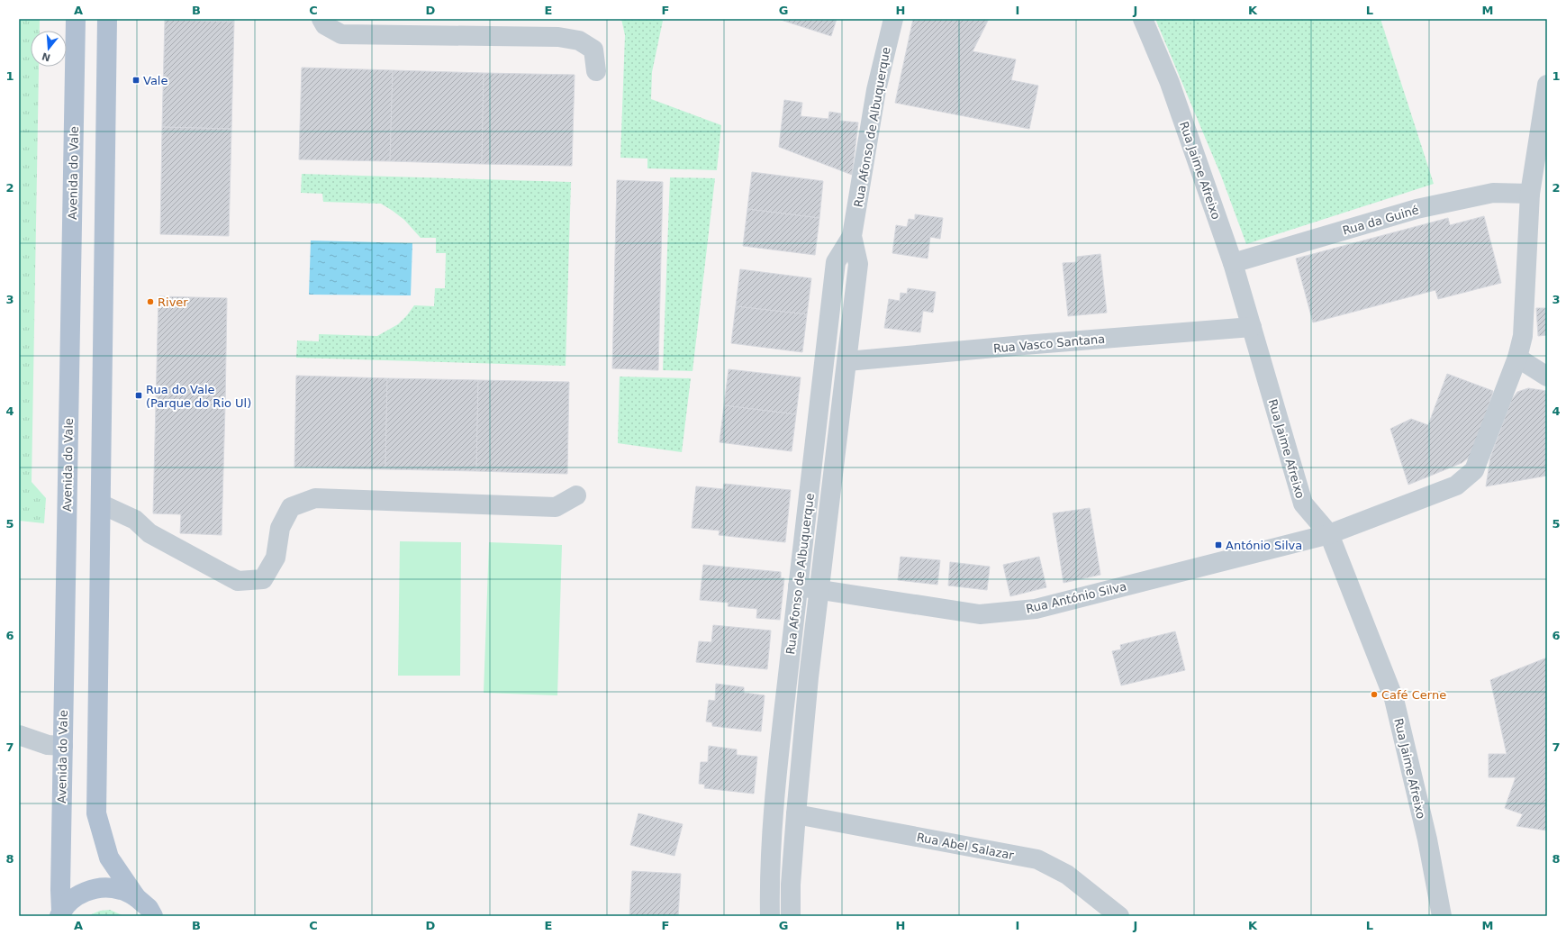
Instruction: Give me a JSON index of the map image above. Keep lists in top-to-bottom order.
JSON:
{
  "streets": {
    "main road": ["Avenida do Vale"],
    "street": [
      "Rua Afonso de Albuquerque",
      "Rua Jaime Afreixo",
      "Rua da Guiné",
      "Rua Vasco Santana",
      "Rua António Silva",
      "Rua Abel Salazar"
    ]
  },
  "crossings": [
    ["Rua Afonso de Albuquerque", "Rua Vasco Santana"],
    ["Rua Afonso de Albuquerque", "Rua António Silva"],
    ["Rua Afonso de Albuquerque", "Rua Abel Salazar"],
    ["Rua Jaime Afreixo", "Rua da Guiné"],
    ["Rua Jaime Afreixo", "Rua Vasco Santana"],
    ["Rua Jaime Afreixo", "Rua António Silva"],
    ["Rua da Guiné", "Rua António Silva"]
  ],
  "places": {
    "transit": ["Vale", "Rua do Vale (Parque do Rio Ul)", "António Silva"],
    "other": ["River", "Café Cerne"]
  },
  "north": "bottom",
  "grid": {
    "columns": [
      "A",
      "B",
      "C",
      "D",
      "E",
      "F",
      "G",
      "H",
      "I",
      "J",
      "K",
      "L",
      "M"
    ],
    "rows": [
      "1",
      "2",
      "3",
      "4",
      "5",
      "6",
      "7",
      "8"
    ]
  }
}
